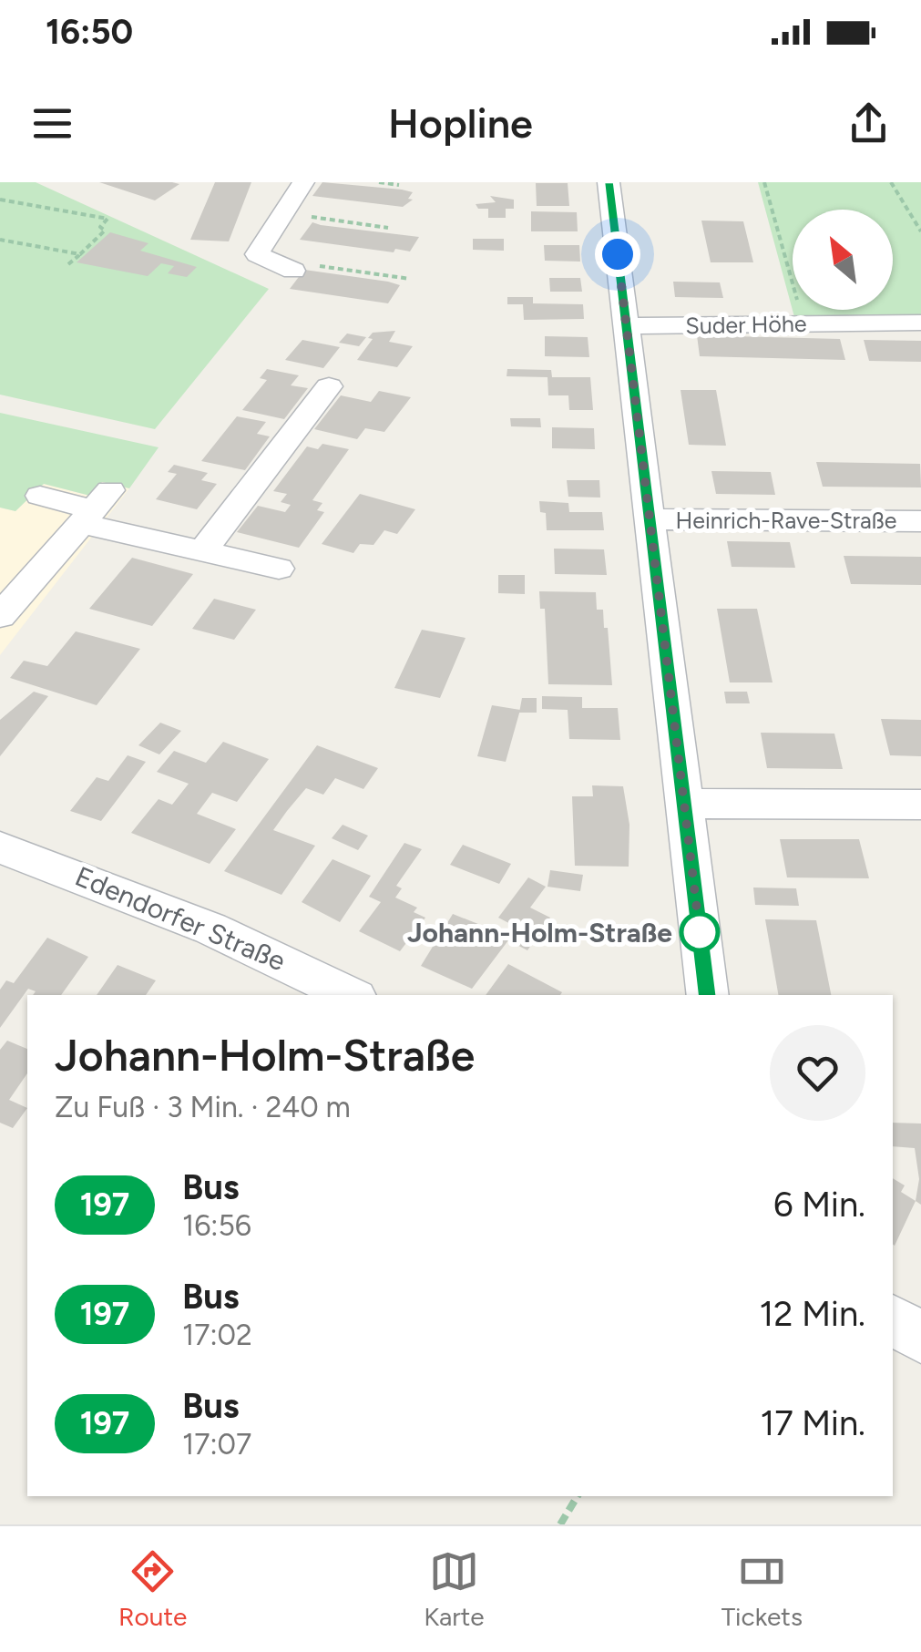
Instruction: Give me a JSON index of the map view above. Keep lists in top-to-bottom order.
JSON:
{
  "streets": {
    "street": ["Suder Höhe", "Heinrich-Rave-Straße", "Edendorfer Straße"]
  },
  "places": ["Johann-Holm-Straße"],
  "lines": ["bus line 197"],
  "north": "top left",
  "page": {
    "status": "16:50",
    "header": "Hopline",
    "heading": ["Johann-Holm-Straße", "Zu Fuß · 3 Min. · 240 m"],
    "list": [
      {
        "mark": "197",
        "name": "Bus",
        "note": "16:56",
        "value": "6 Min."
      },
      {
        "mark": "197",
        "name": "Bus",
        "note": "17:02",
        "value": "12 Min."
      },
      {
        "mark": "197",
        "name": "Bus",
        "note": "17:07",
        "value": "17 Min."
      }
    ],
    "tabs": ["Route", "Karte", "Tickets"]
  }
}
